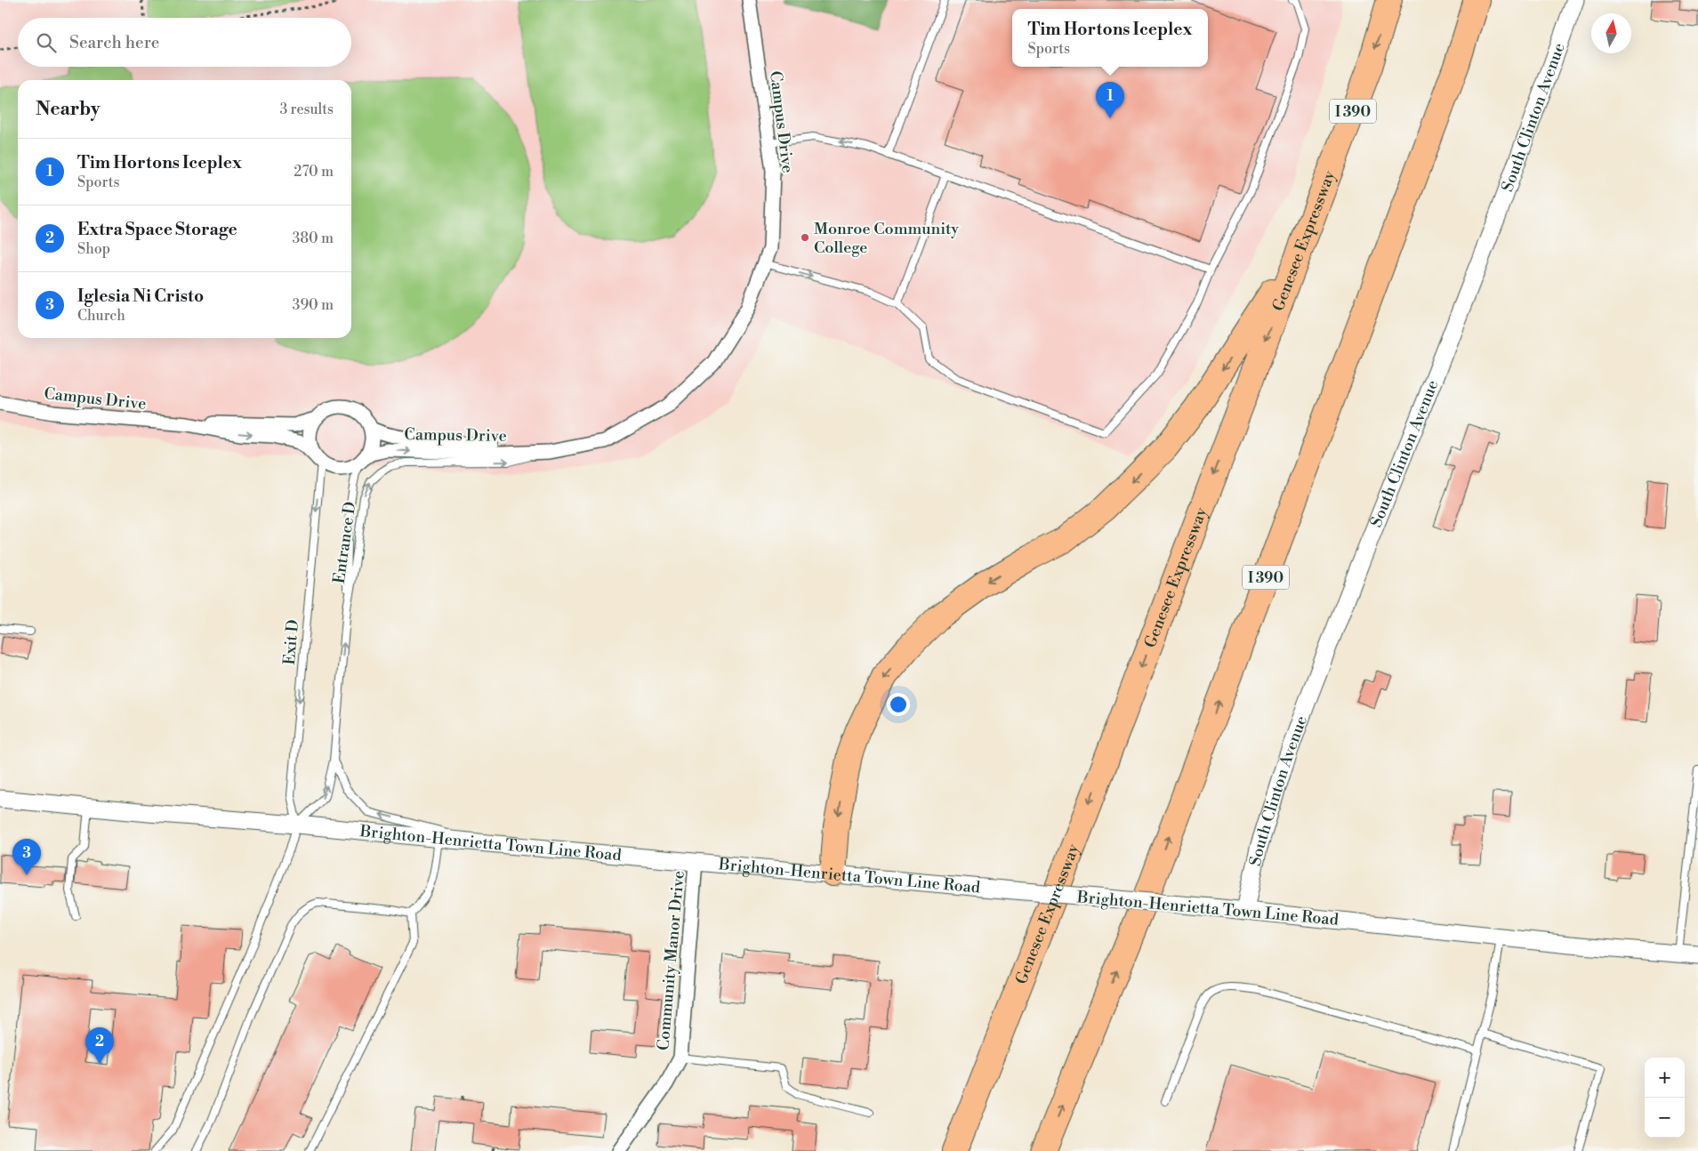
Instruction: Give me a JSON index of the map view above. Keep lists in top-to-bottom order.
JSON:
{
  "streets": {
    "highway": ["I 390", "Genesee Expressway"],
    "street": [
      "South Clinton Avenue",
      "Campus Drive",
      "Brighton-Henrietta Town Line Road",
      "Community Manor Drive"
    ],
    "lane": ["Entrance D", "Exit D"]
  },
  "crossings": [
    ["South Clinton Avenue", "Brighton-Henrietta Town Line Road"],
    ["Campus Drive", "Entrance D"],
    ["Campus Drive", "Exit D"],
    ["Entrance D", "Exit D"],
    ["Entrance D", "Brighton-Henrietta Town Line Road"],
    ["Exit D", "Brighton-Henrietta Town Line Road"],
    ["Brighton-Henrietta Town Line Road", "Community Manor Drive"]
  ],
  "one_way": ["Entrance D", "Exit D"],
  "places": ["Monroe Community College"],
  "north": "top",
  "page": {
    "popup": ["Tim Hortons Iceplex", "Sports"],
    "search": "Search here",
    "heading": ["Nearby", "3 results"],
    "pins": ["1", "3", "2"],
    "list": [
      {
        "mark": "1",
        "name": "Tim Hortons Iceplex",
        "note": "Sports",
        "value": "270 m"
      },
      {
        "mark": "2",
        "name": "Extra Space Storage",
        "note": "Shop",
        "value": "380 m"
      },
      {
        "mark": "3",
        "name": "Iglesia Ni Cristo",
        "note": "Church",
        "value": "390 m"
      }
    ],
    "map_buttons": ["+", "−"]
  }
}
